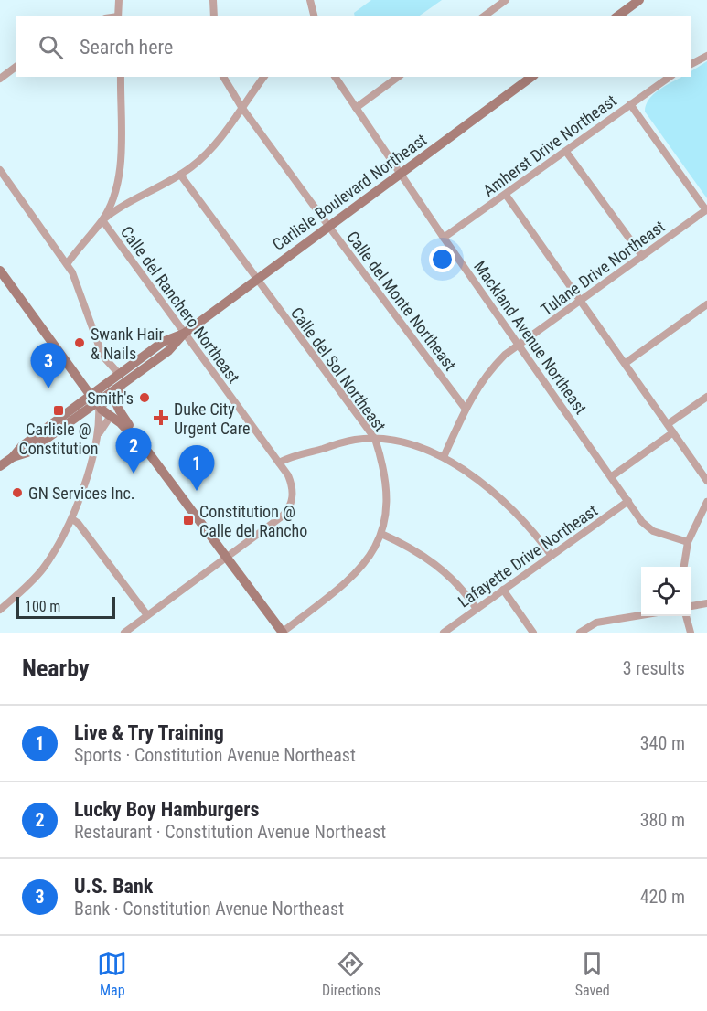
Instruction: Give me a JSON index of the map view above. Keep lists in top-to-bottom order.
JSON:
{
  "streets": {
    "main road": ["Carlisle Boulevard Northeast"],
    "street": [
      "Amherst Drive Northeast",
      "Tulane Drive Northeast",
      "Calle del Monte Northeast",
      "Calle del Ranchero Northeast",
      "Mackland Avenue Northeast",
      "Calle del Sol Northeast",
      "Lafayette Drive Northeast"
    ]
  },
  "crossings": [
    ["Amherst Drive Northeast", "Mackland Avenue Northeast"],
    ["Carlisle Boulevard Northeast", "Calle del Monte Northeast"],
    ["Carlisle Boulevard Northeast", "Calle del Ranchero Northeast"],
    ["Carlisle Boulevard Northeast", "Mackland Avenue Northeast"],
    ["Carlisle Boulevard Northeast", "Calle del Sol Northeast"],
    ["Tulane Drive Northeast", "Calle del Monte Northeast"],
    ["Tulane Drive Northeast", "Mackland Avenue Northeast"],
    ["Mackland Avenue Northeast", "Lafayette Drive Northeast"]
  ],
  "places": {
    "other": ["Swank Hair & Nails", "Smith's", "GN Services Inc."],
    "transit": ["Carlisle @ Constitution", "Constitution @ Calle del Rancho"],
    "health": ["Duke City Urgent Care"]
  },
  "scale_bar": "100 m",
  "page": {
    "search": "Search here",
    "pins": ["3", "2", "1"],
    "scale": "100 m",
    "heading": ["Nearby", "3 results"],
    "list": [
      {
        "mark": "1",
        "name": "Live & Try Training",
        "note": "Sports · Constitution Avenue Northeast",
        "value": "340 m"
      },
      {
        "mark": "2",
        "name": "Lucky Boy Hamburgers",
        "note": "Restaurant · Constitution Avenue Northeast",
        "value": "380 m"
      },
      {
        "mark": "3",
        "name": "U.S. Bank",
        "note": "Bank · Constitution Avenue Northeast",
        "value": "420 m"
      }
    ],
    "nav": ["Map", "Directions", "Saved"]
  }
}
